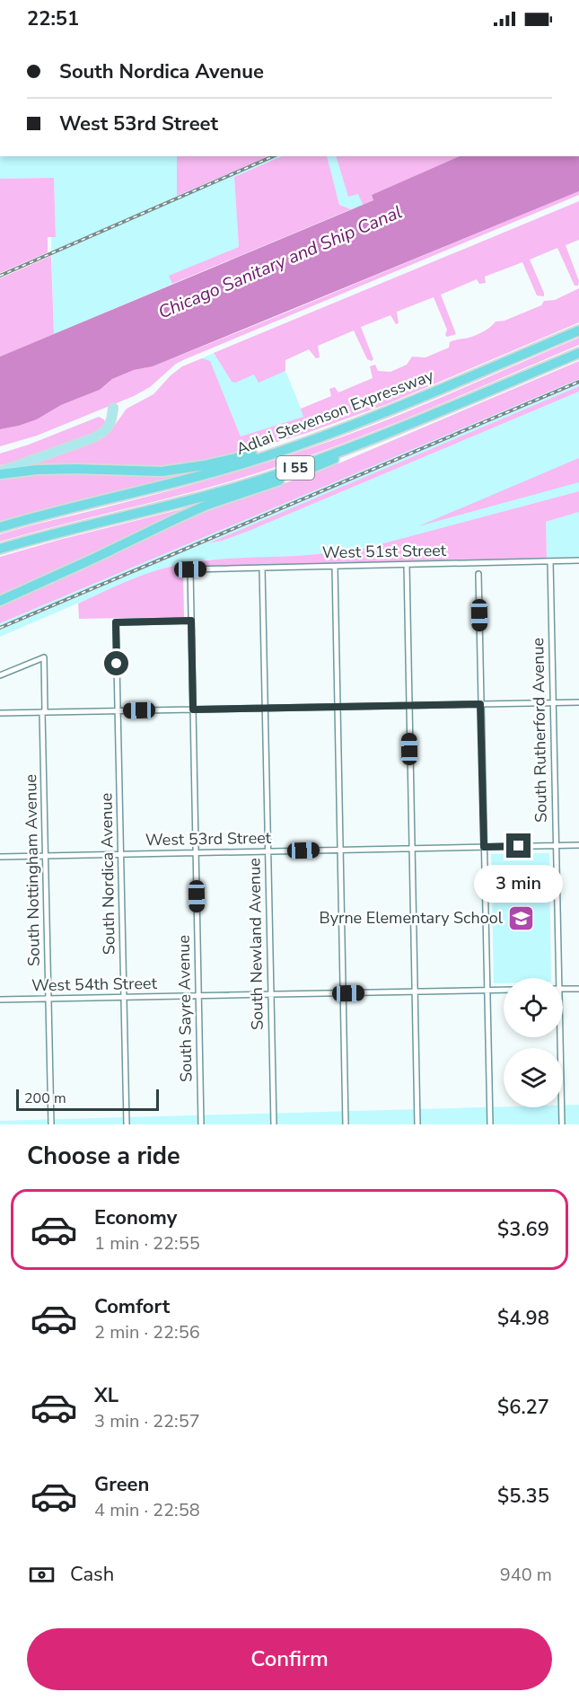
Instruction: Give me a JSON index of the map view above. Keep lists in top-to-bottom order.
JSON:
{
  "streets": {
    "highway": ["Adlai Stevenson Expressway", "I 55"],
    "street": [
      "West 51st Street",
      "South Rutherford Avenue",
      "West 53rd Street",
      "South Nottingham Avenue",
      "South Nordica Avenue",
      "South Newland Avenue",
      "West 54th Street",
      "South Sayre Avenue"
    ]
  },
  "crossings": [
    ["West 51st Street", "South Rutherford Avenue"],
    ["West 51st Street", "South Newland Avenue"],
    ["West 51st Street", "South Sayre Avenue"],
    ["South Rutherford Avenue", "West 53rd Street"],
    ["West 53rd Street", "South Nottingham Avenue"],
    ["West 53rd Street", "South Nordica Avenue"],
    ["West 53rd Street", "South Newland Avenue"],
    ["West 53rd Street", "South Sayre Avenue"],
    ["South Nottingham Avenue", "West 54th Street"],
    ["South Nordica Avenue", "West 54th Street"],
    ["South Nordica Avenue", "South Sayre Avenue"],
    ["South Newland Avenue", "West 54th Street"],
    ["West 54th Street", "South Sayre Avenue"]
  ],
  "water": ["Chicago Sanitary and Ship Canal"],
  "places": {
    "school or university": ["Byrne Elementary School"]
  },
  "scale_bar": "200 m",
  "page": {
    "status": "22:51",
    "banner": ["South Nordica Avenue", "West 53rd Street"],
    "bubble": "3 min",
    "scale": "200 m",
    "heading": "Choose a ride",
    "list": [
      {
        "name": "Economy",
        "note": "1 min · 22:55",
        "value": "$3.69"
      },
      {
        "name": "Comfort",
        "note": "2 min · 22:56",
        "value": "$4.98"
      },
      {
        "name": "XL",
        "note": "3 min · 22:57",
        "value": "$6.27"
      },
      {
        "name": "Green",
        "note": "4 min · 22:58",
        "value": "$5.35"
      }
    ],
    "pay": ["Cash", "940 m"],
    "buttons": "Confirm"
  }
}
